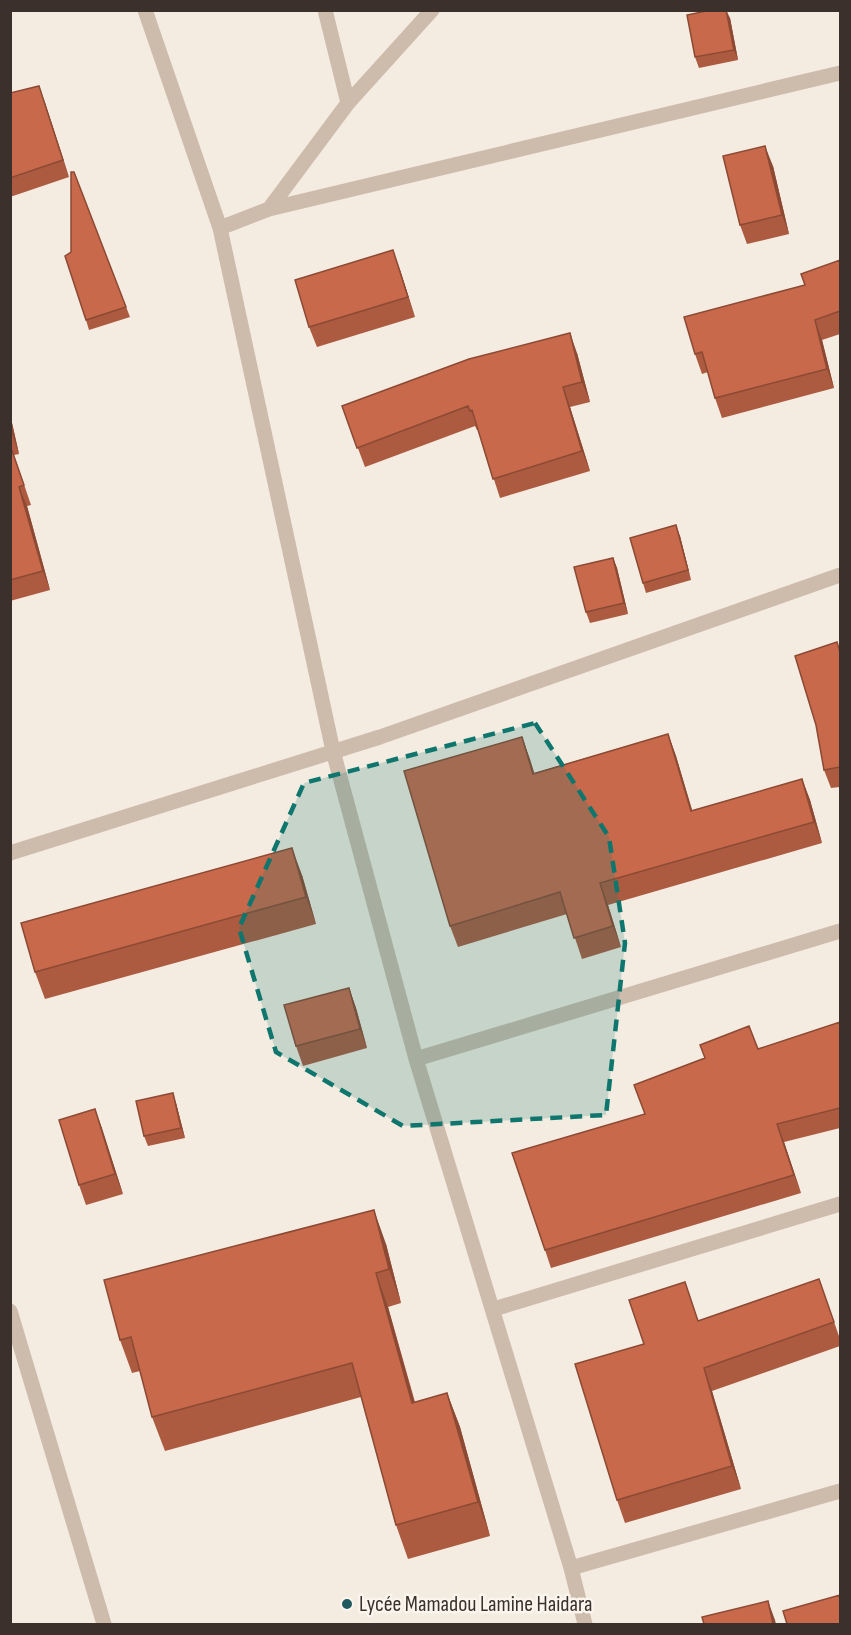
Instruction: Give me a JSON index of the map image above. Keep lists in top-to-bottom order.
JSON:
{
  "places": ["Lycée Mamadou Lamine Haidara"]
}
